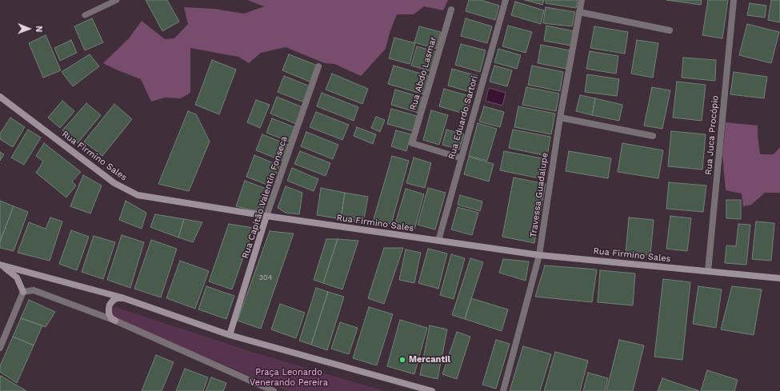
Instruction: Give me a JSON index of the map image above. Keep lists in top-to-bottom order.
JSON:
{
  "streets": {
    "main road": ["Rua Firmino Sales", "Rua Capitão Valentin Fonseca"],
    "street": [
      "Rua Abdo Lasmar",
      "Rua Eduardo Sartori",
      "Rua Juca Procópio",
      "Travessa Guadalupe"
    ]
  },
  "crossings": [
    ["Rua Abdo Lasmar", "Rua Eduardo Sartori"],
    ["Rua Eduardo Sartori", "Rua Firmino Sales"],
    ["Rua Juca Procópio", "Rua Firmino Sales"],
    ["Rua Firmino Sales", "Travessa Guadalupe"],
    ["Rua Firmino Sales", "Rua Capitão Valentin Fonseca"]
  ],
  "parks": ["Praça Leonardo Venerando Pereira"],
  "places": ["Mercantil"],
  "house_numbers": ["304"],
  "north": "right"
}
